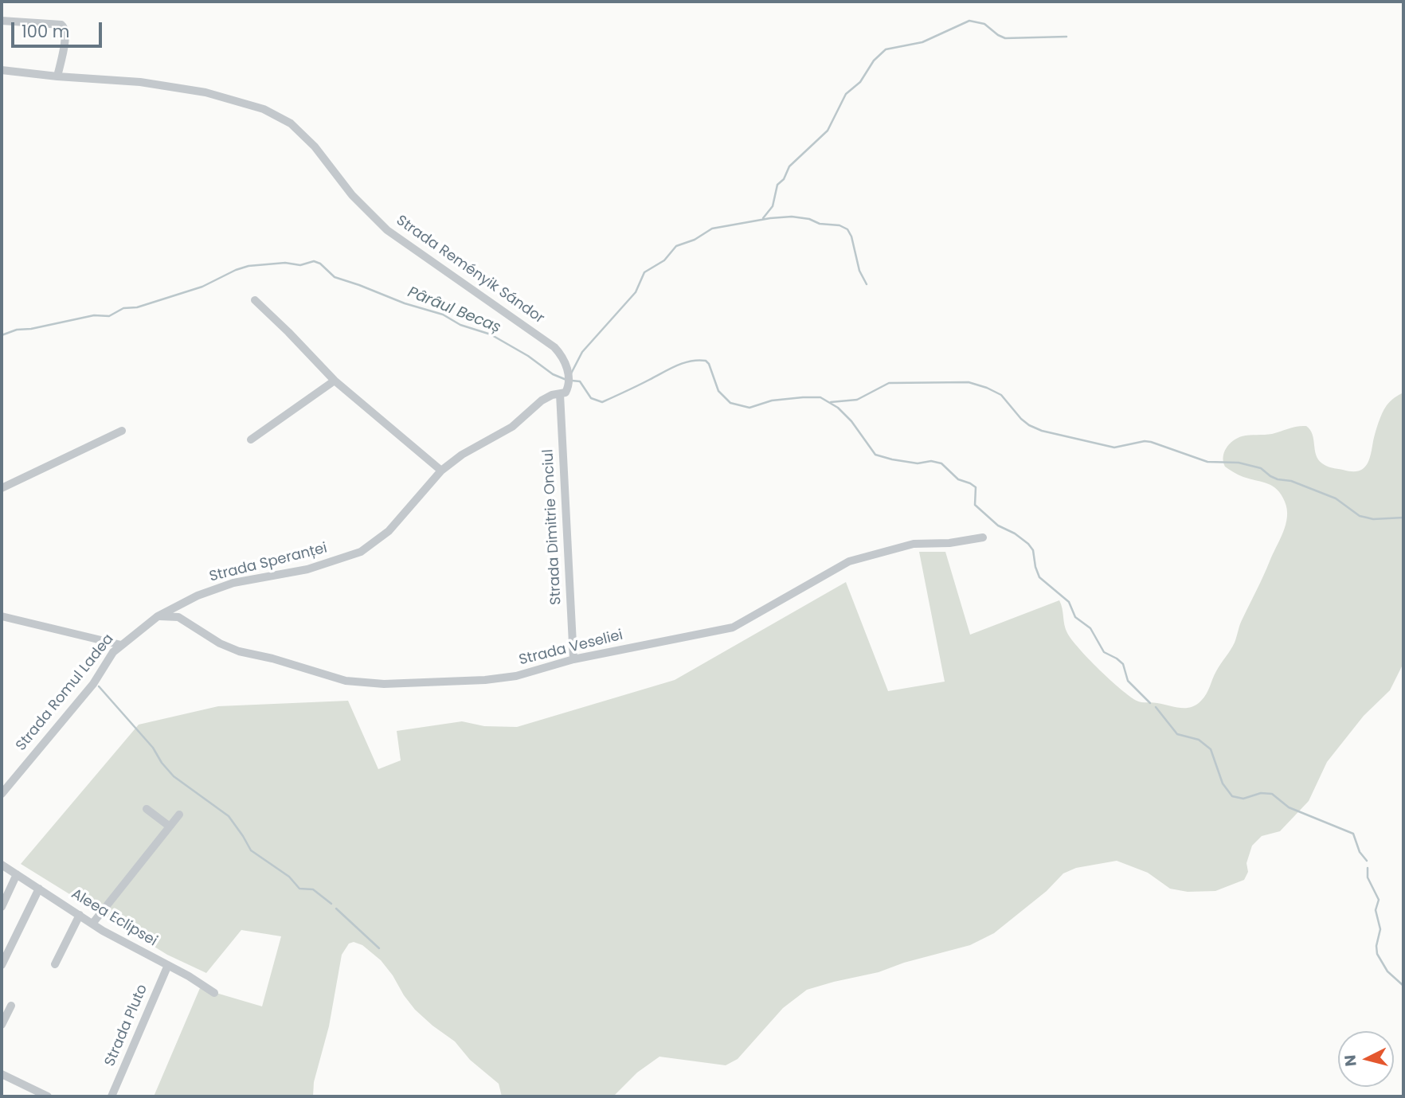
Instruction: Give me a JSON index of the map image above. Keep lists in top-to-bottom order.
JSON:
{
  "streets": {
    "street": [
      "Strada Reményik Sándor",
      "Strada Dimitrie Onciul",
      "Strada Speranței",
      "Strada Veseliei",
      "Strada Romul Ladea",
      "Aleea Eclipsei",
      "Strada Pluto"
    ]
  },
  "crossings": [
    ["Strada Reményik Sándor", "Strada Dimitrie Onciul"],
    ["Strada Reményik Sándor", "Strada Speranței"],
    ["Strada Dimitrie Onciul", "Strada Speranței"],
    ["Strada Dimitrie Onciul", "Strada Veseliei"],
    ["Strada Speranței", "Strada Veseliei"],
    ["Strada Speranței", "Strada Romul Ladea"],
    ["Strada Veseliei", "Strada Romul Ladea"],
    ["Aleea Eclipsei", "Strada Pluto"]
  ],
  "water": ["Pârâul Becaș"],
  "scale_bar": "100 m",
  "north": "left"
}
